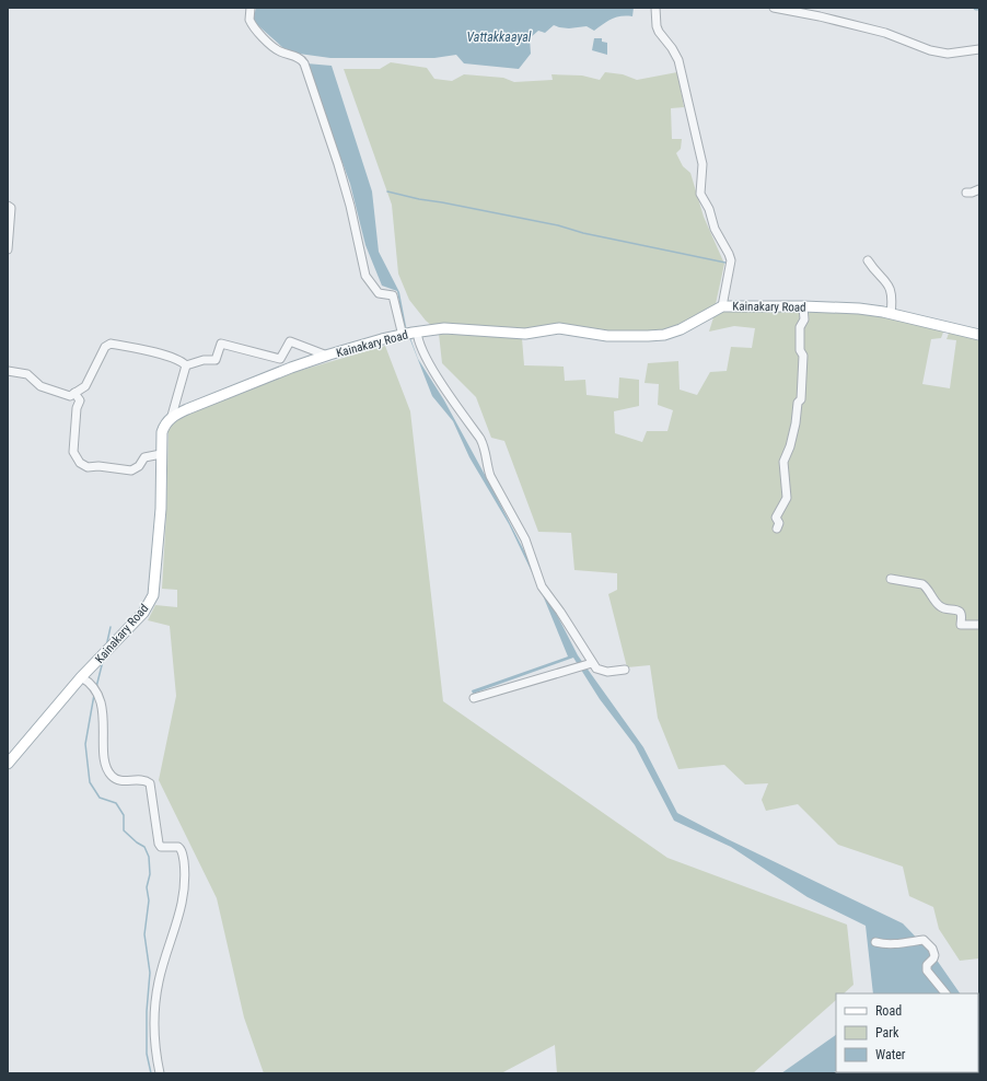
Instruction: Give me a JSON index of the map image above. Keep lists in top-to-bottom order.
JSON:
{
  "streets": {
    "main road": ["Kainakary Road"]
  },
  "water": ["Vattakkaayal"],
  "legend": ["Road", "Park", "Water"]
}
